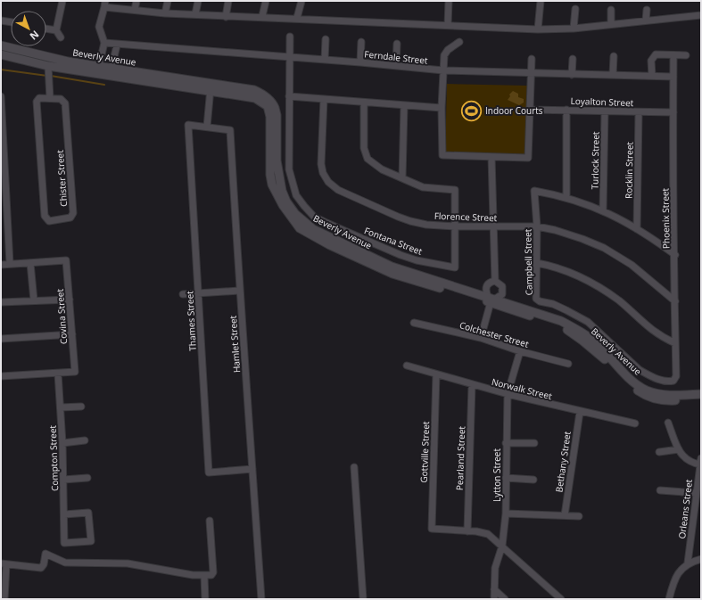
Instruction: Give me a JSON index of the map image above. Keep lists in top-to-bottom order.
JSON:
{
  "streets": {
    "street": [
      "Beverly Avenue",
      "Ferndale Street",
      "Loyalton Street",
      "Turlock Street",
      "Rocklin Street",
      "Chister Street",
      "Florence Street",
      "Phoenix Street",
      "Fontana Street",
      "Campbell Street",
      "Covina Street",
      "Thames Street",
      "Colchester Street",
      "Hamlet Street",
      "Norwalk Street",
      "Gottville Street",
      "Compton Street",
      "Pearland Street",
      "Bethany Street",
      "Lytton Street",
      "Orleans Street"
    ]
  },
  "crossings": [
    ["Ferndale Street", "Phoenix Street"],
    ["Loyalton Street", "Turlock Street"],
    ["Loyalton Street", "Rocklin Street"],
    ["Loyalton Street", "Phoenix Street"],
    ["Florence Street", "Phoenix Street"],
    ["Florence Street", "Fontana Street"],
    ["Florence Street", "Campbell Street"],
    ["Phoenix Street", "Campbell Street"],
    ["Covina Street", "Compton Street"],
    ["Thames Street", "Hamlet Street"],
    ["Colchester Street", "Lytton Street"],
    ["Norwalk Street", "Gottville Street"],
    ["Norwalk Street", "Pearland Street"],
    ["Norwalk Street", "Bethany Street"],
    ["Norwalk Street", "Lytton Street"],
    ["Gottville Street", "Pearland Street"]
  ],
  "places": {
    "sports": ["Indoor Courts"]
  },
  "north": "bottom right"
}
